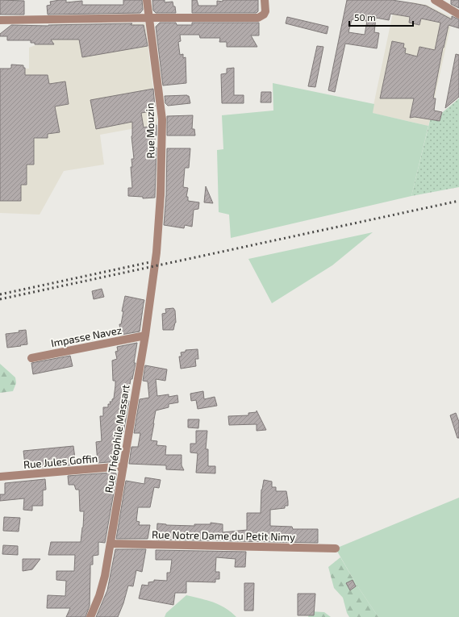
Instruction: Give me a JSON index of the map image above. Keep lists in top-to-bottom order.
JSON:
{
  "streets": {
    "street": [
      "Rue Mouzin",
      "Impasse Navez",
      "Rue Théophile Massart",
      "Rue Jules Goffin",
      "Rue Notre Dame du Petit Nimy"
    ]
  },
  "crossings": [
    ["Rue Mouzin", "Rue Théophile Massart"],
    ["Impasse Navez", "Rue Théophile Massart"],
    ["Rue Théophile Massart", "Rue Jules Goffin"],
    ["Rue Théophile Massart", "Rue Notre Dame du Petit Nimy"]
  ],
  "scale_bar": "50 m"
}
